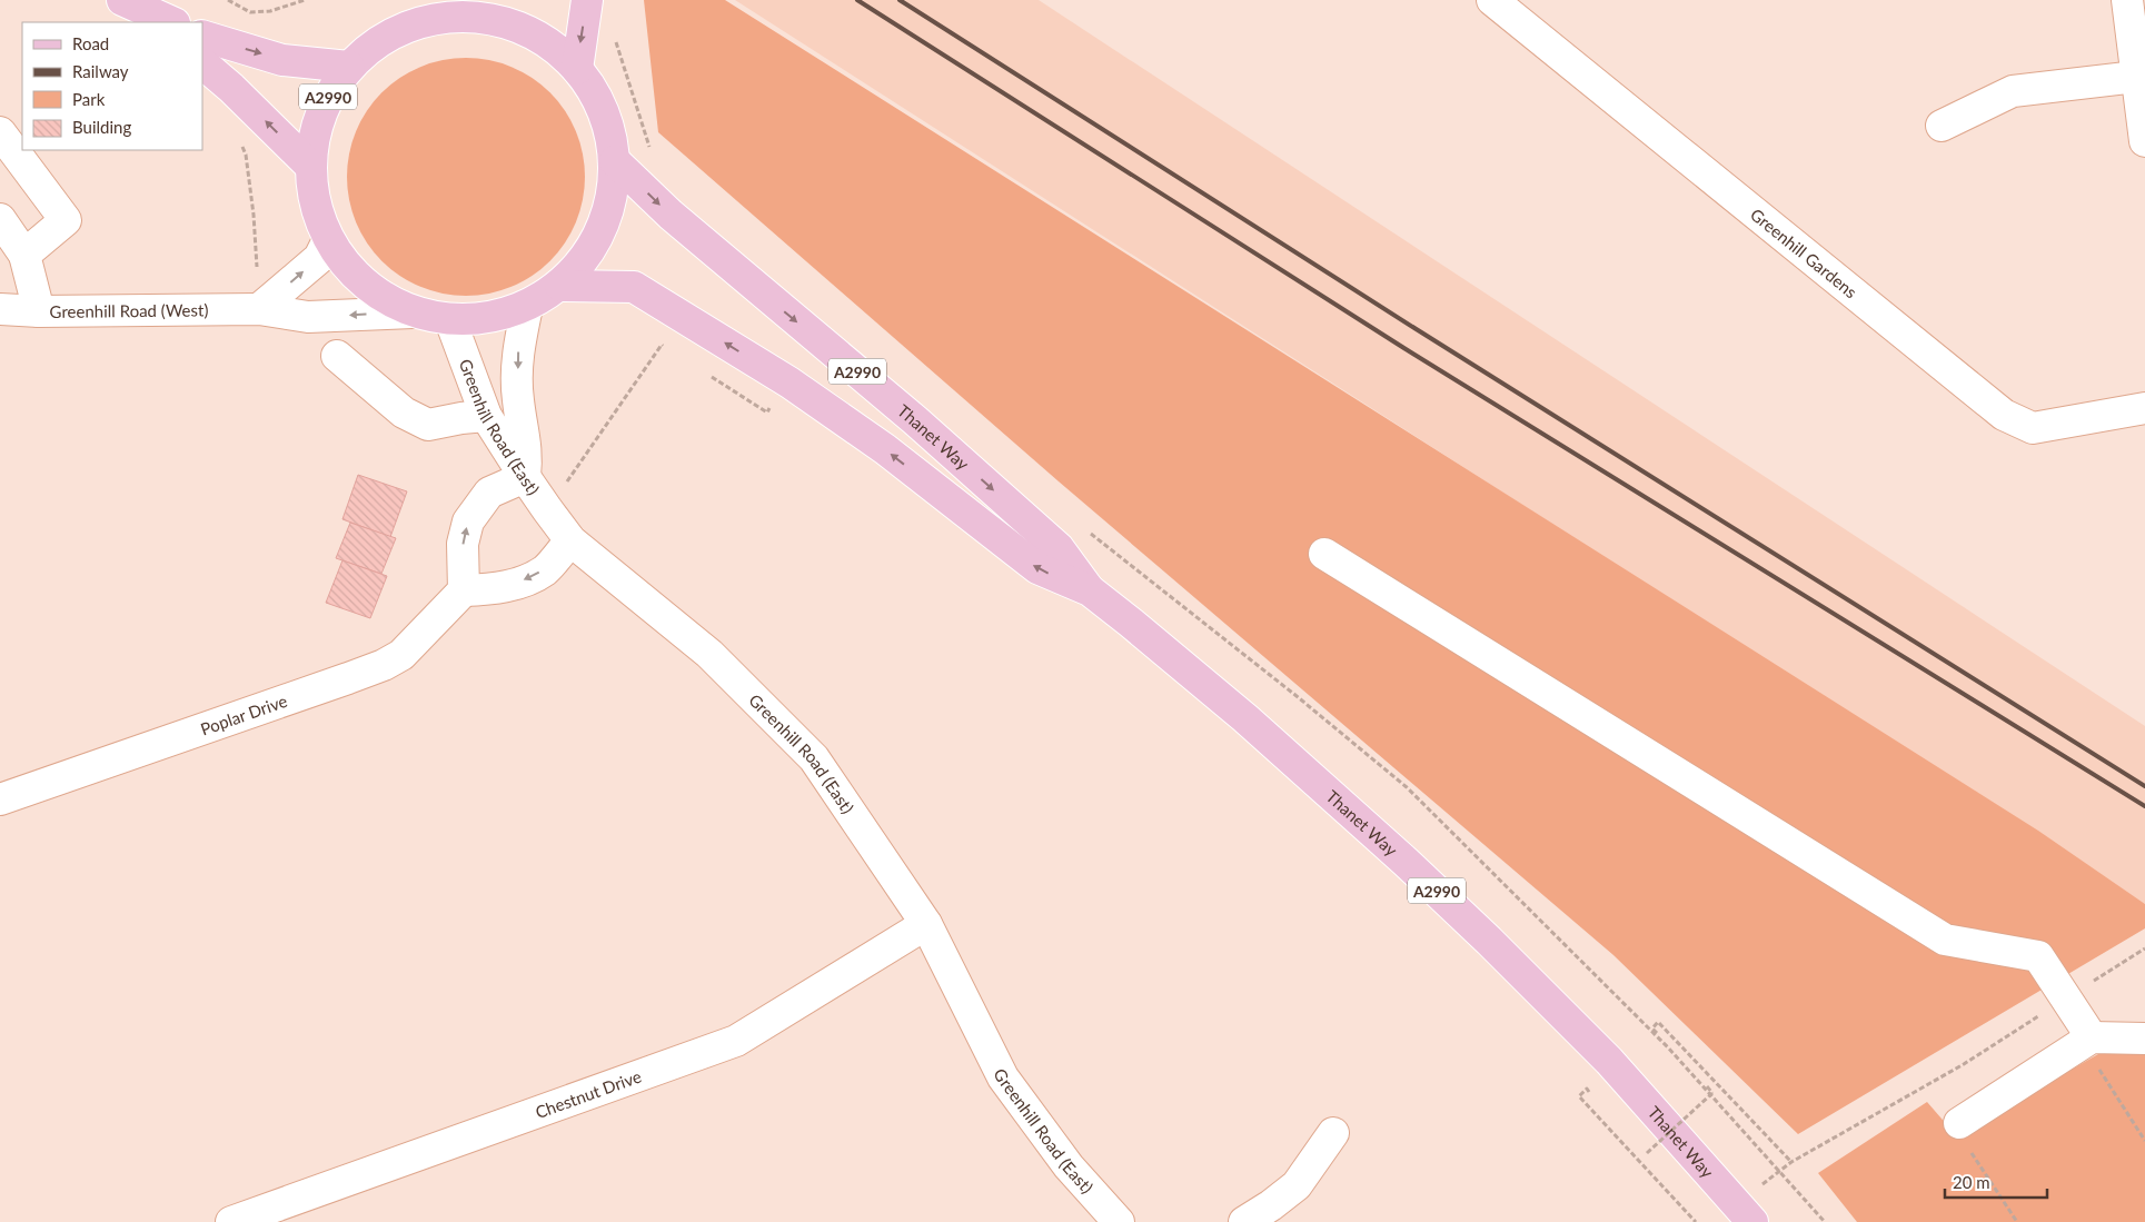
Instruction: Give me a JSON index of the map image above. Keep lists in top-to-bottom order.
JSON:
{
  "streets": {
    "main road": ["A2990", "Thanet Way"],
    "street": [
      "Greenhill Gardens",
      "Greenhill Road (West)",
      "Greenhill Road (East)",
      "Poplar Drive",
      "Chestnut Drive"
    ]
  },
  "crossings": [
    ["A2990", "Greenhill Road (West)"],
    ["A2990", "Greenhill Road (East)"],
    ["A2990", "Thanet Way"],
    ["Greenhill Road (East)", "Chestnut Drive"]
  ],
  "one_way": ["Greenhill Road (West)"],
  "legend": [
    "Road",
    "Railway",
    "Park",
    "Building"
  ],
  "scale_bar": "20 m"
}
